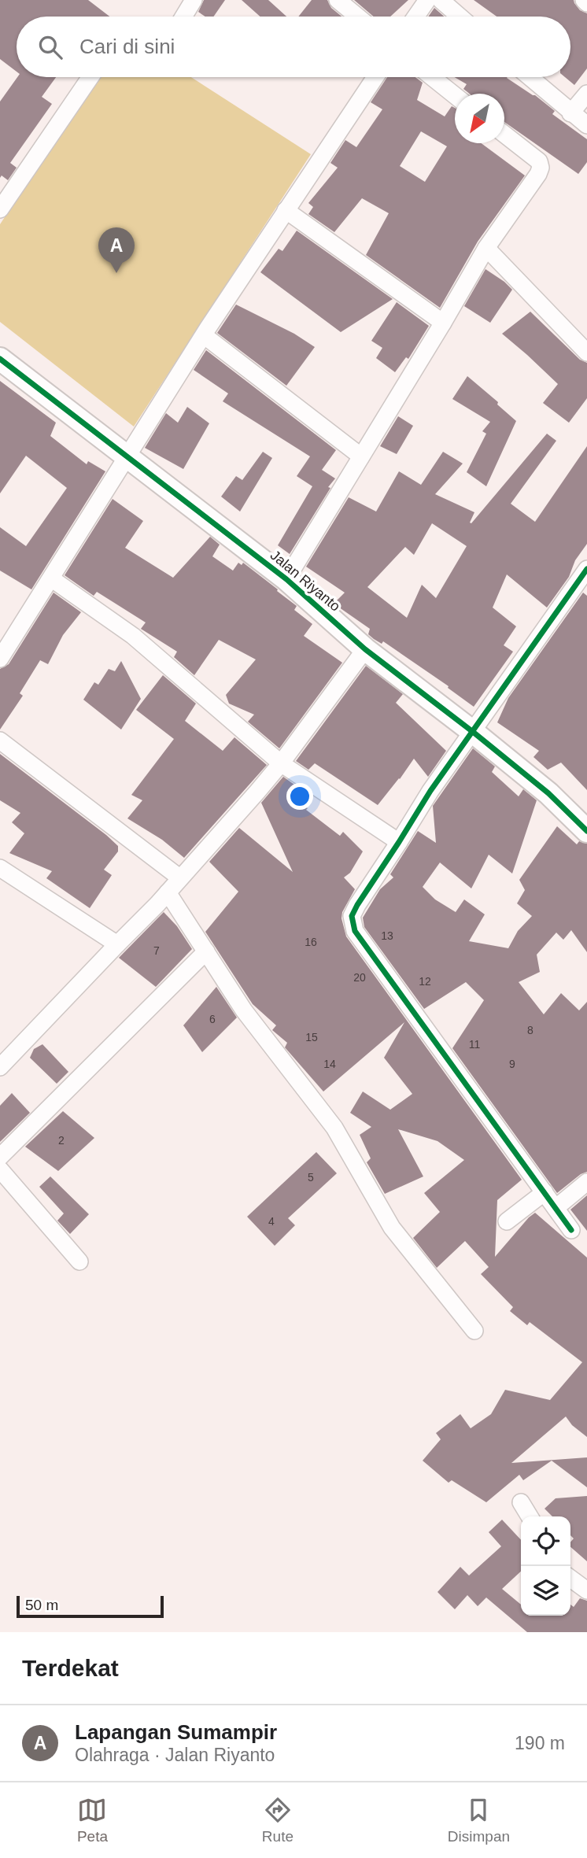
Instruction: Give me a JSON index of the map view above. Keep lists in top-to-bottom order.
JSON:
{
  "streets": {
    "street": ["Jalan Riyanto"]
  },
  "house_numbers": [
    "13",
    "16",
    "7",
    "20",
    "12",
    "6",
    "8",
    "15",
    "11",
    "14",
    "9",
    "2",
    "5",
    "4"
  ],
  "scale_bar": "50 m",
  "north": "bottom left",
  "page": {
    "search": "Cari di sini",
    "pins": "A",
    "scale": "50 m",
    "heading": "Terdekat",
    "list": [
      {
        "mark": "A",
        "name": "Lapangan Sumampir",
        "note": "Olahraga · Jalan Riyanto",
        "value": "190 m"
      }
    ],
    "nav": ["Peta", "Rute", "Disimpan"]
  }
}
